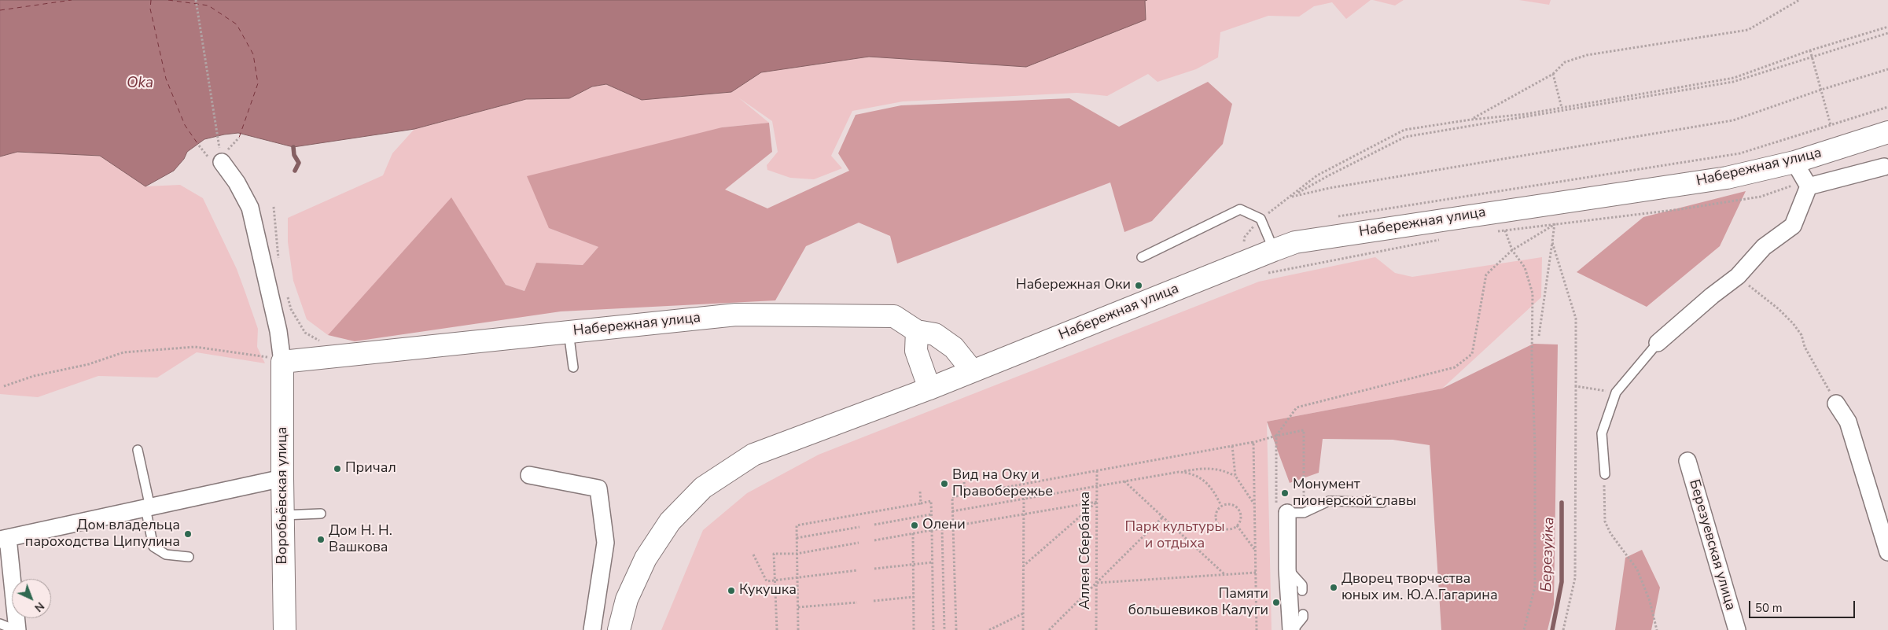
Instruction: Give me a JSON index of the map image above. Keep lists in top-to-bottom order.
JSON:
{
  "streets": {
    "main road": ["Набережная улица", "Воробьёвская улица"],
    "street": ["Березуевская улица"],
    "path": ["Аллея Сбербанка"]
  },
  "crossings": [
    ["Набережная улица", "Воробьёвская улица"]
  ],
  "water": ["Oka", "Березуйка"],
  "parks": ["Парк культуры и отдыха"],
  "places": [
    "Набережная Оки",
    "Причал",
    "Вид на Оку и Правобережье",
    "Монумент пионерской славы",
    "Олени",
    "Дом владельца пароходства Ципулина",
    "Дом Н. Н. Вашкова",
    "Дворец творчества юных им. Ю.А.Гагарина",
    "Кукушка",
    "Памяти большевиков Калуги"
  ],
  "scale_bar": "50 m",
  "north": "bottom right"
}
